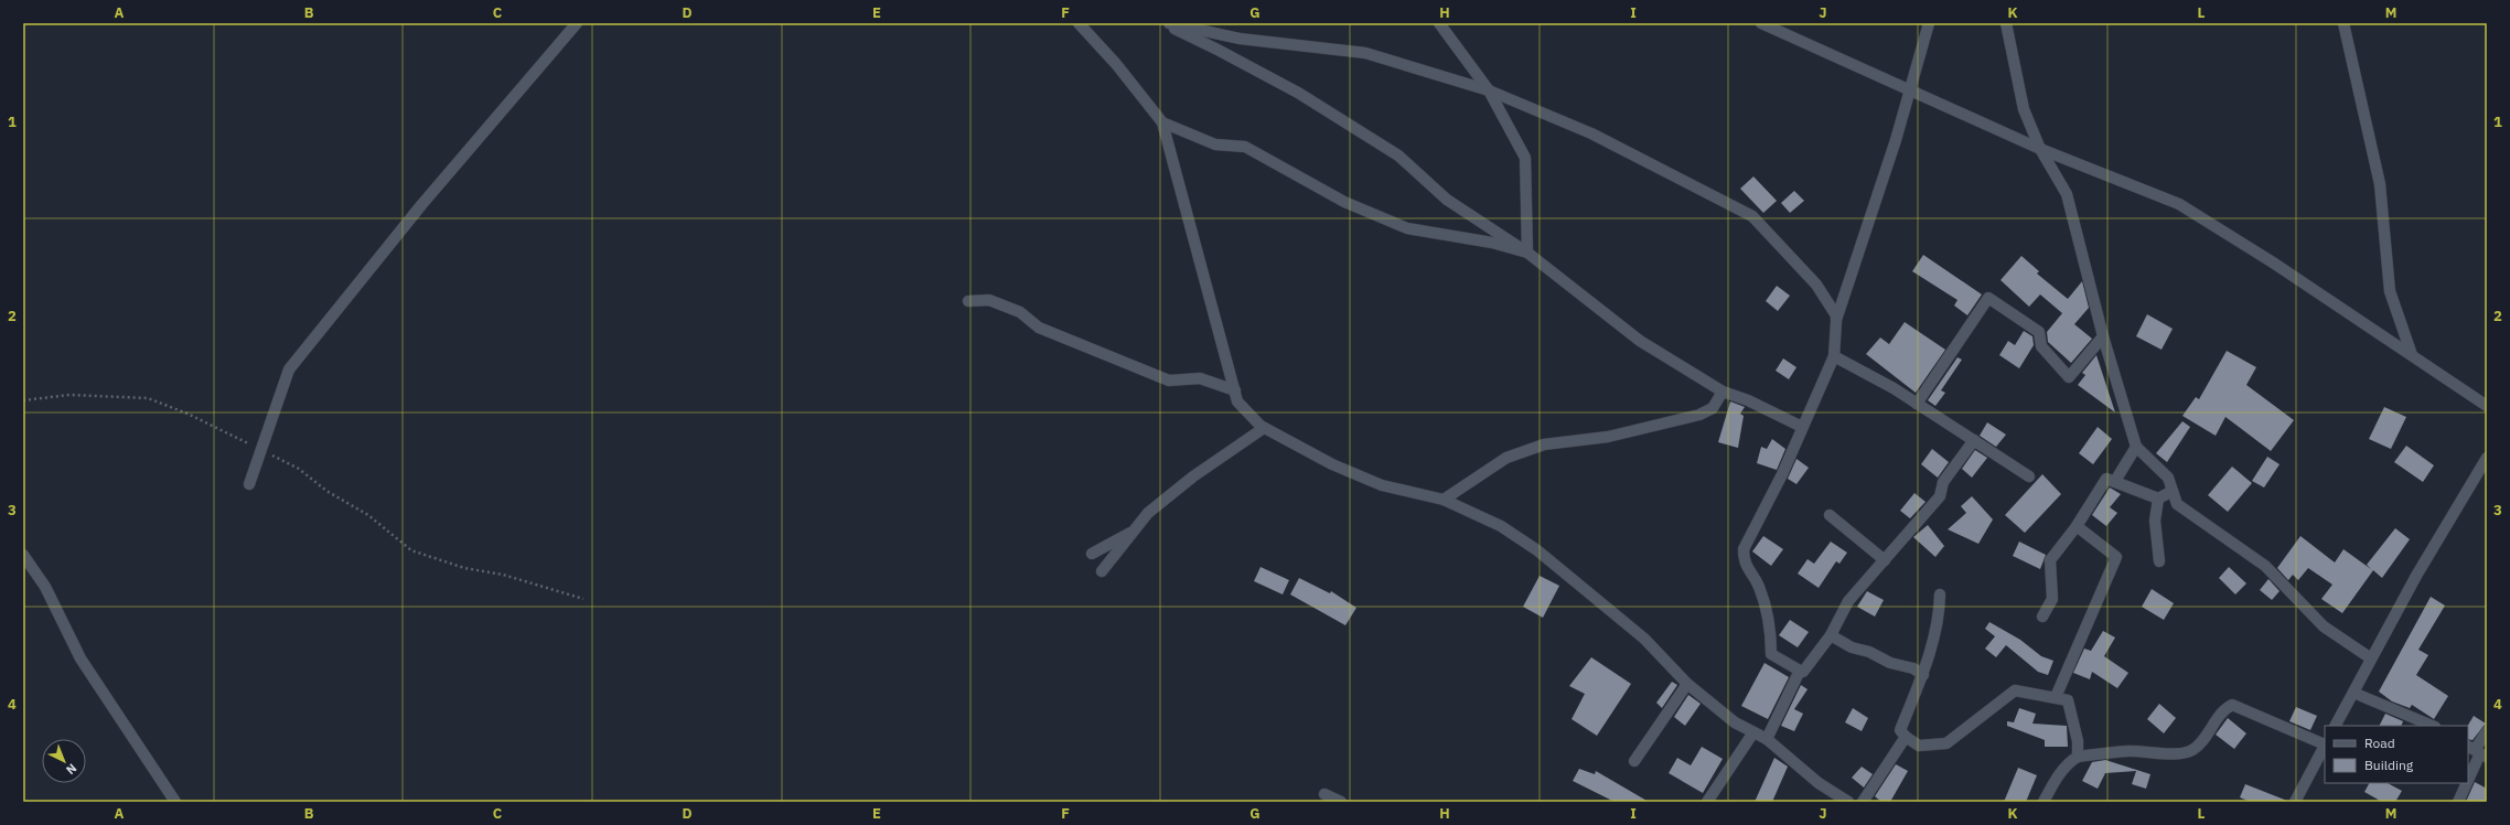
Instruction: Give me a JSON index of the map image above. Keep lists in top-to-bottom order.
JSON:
{
  "legend": ["Road", "Building"],
  "north": "bottom right",
  "grid": {
    "columns": [
      "A",
      "B",
      "C",
      "D",
      "E",
      "F",
      "G",
      "H",
      "I",
      "J",
      "K",
      "L",
      "M"
    ],
    "rows": [
      "1",
      "2",
      "3",
      "4"
    ]
  }
}
